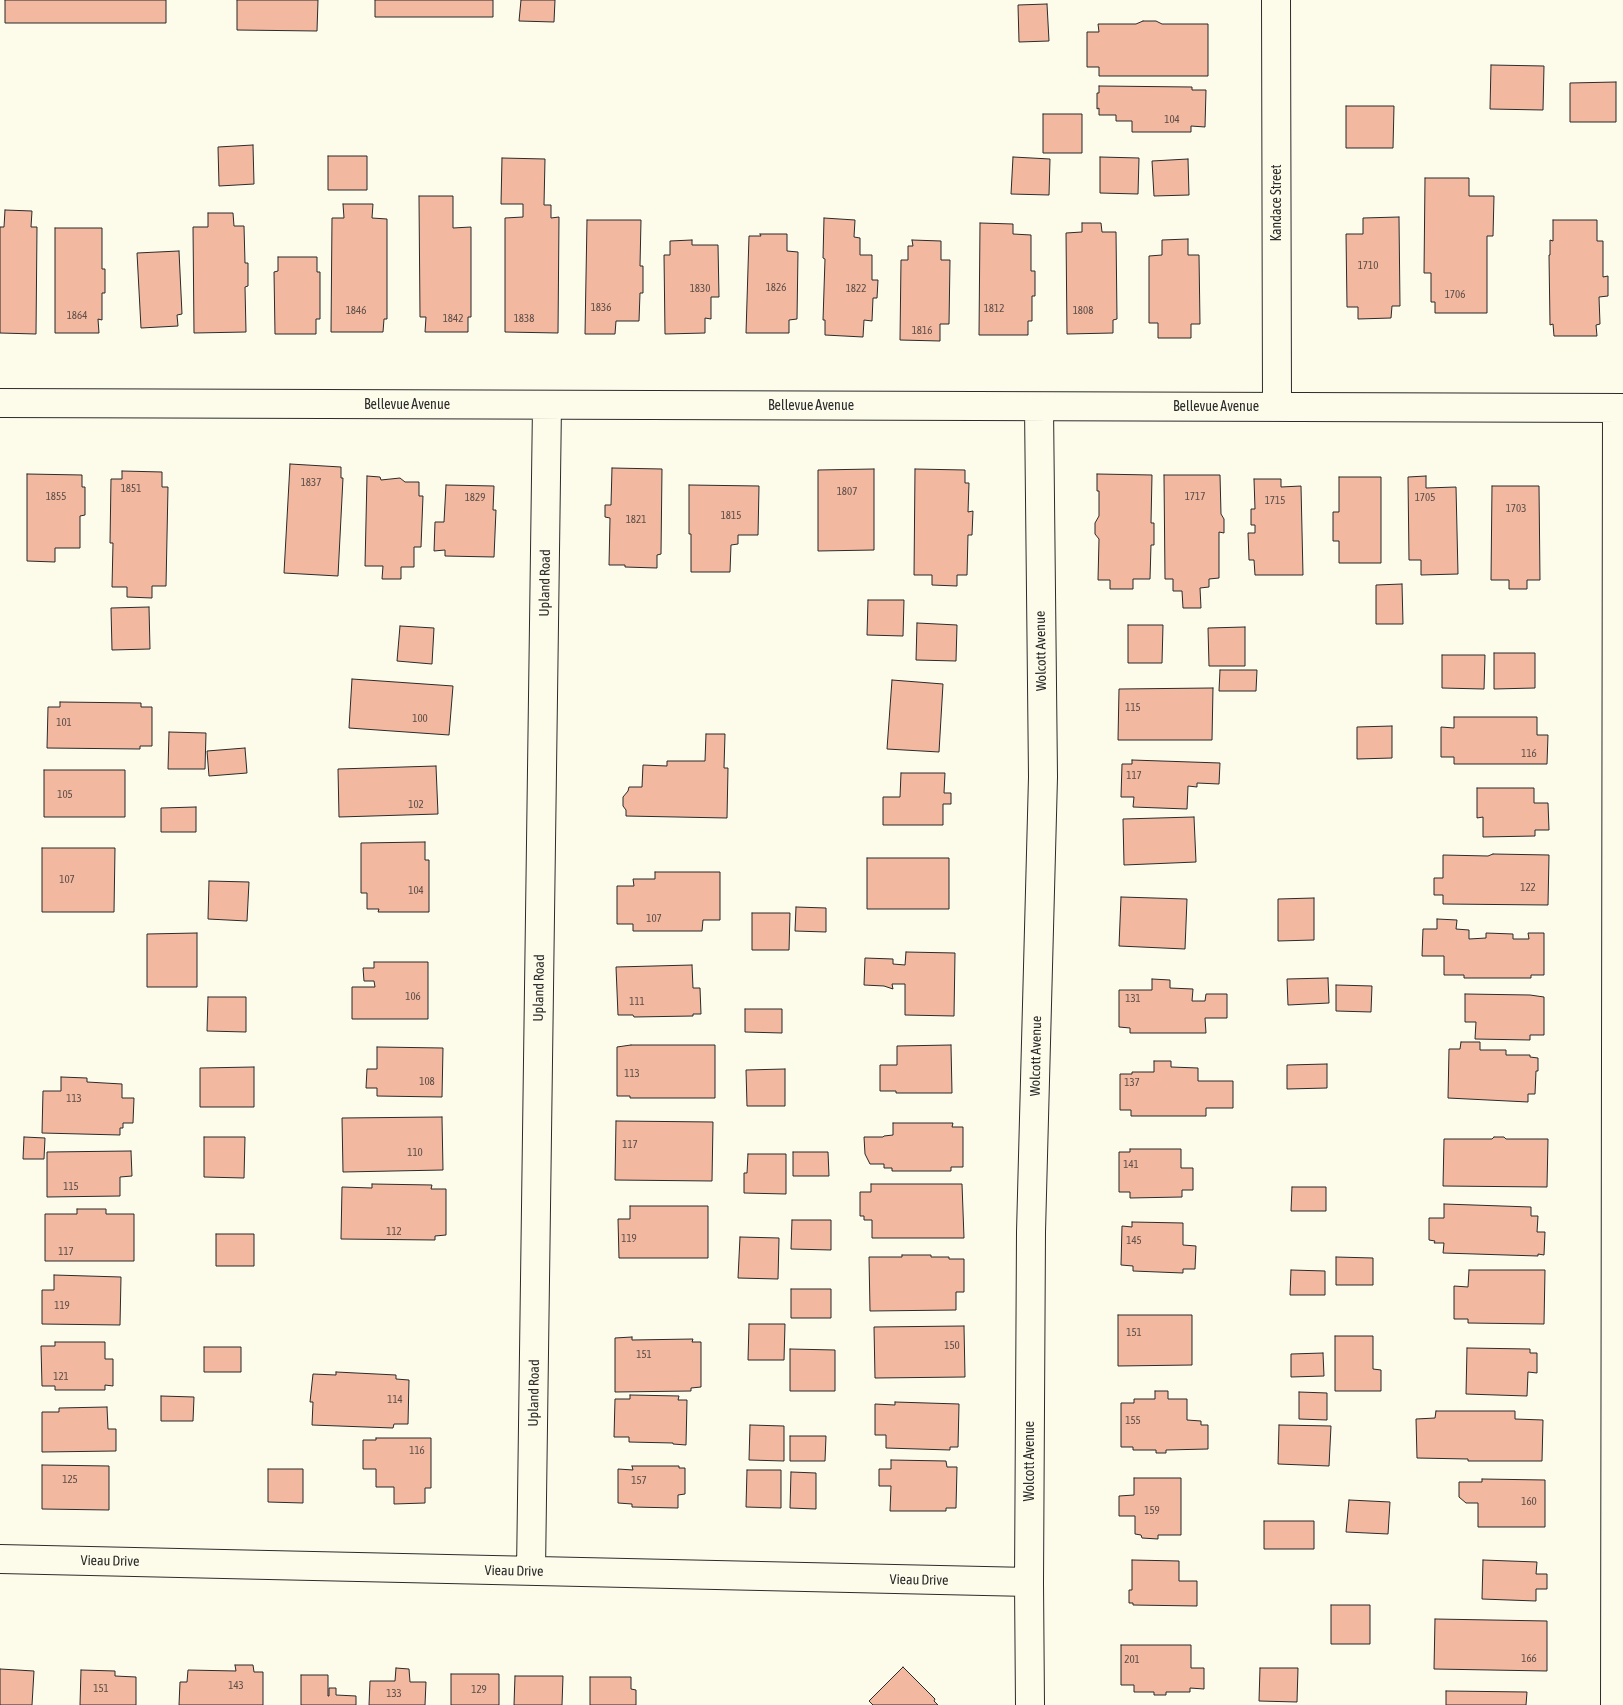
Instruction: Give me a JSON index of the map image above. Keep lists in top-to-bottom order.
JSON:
{
  "streets": {
    "street": [
      "Kandace Street",
      "Bellevue Avenue",
      "Upland Road",
      "Wolcott Avenue",
      "Vieau Drive"
    ]
  },
  "crossings": [
    ["Kandace Street", "Bellevue Avenue"],
    ["Bellevue Avenue", "Upland Road"],
    ["Bellevue Avenue", "Wolcott Avenue"],
    ["Upland Road", "Vieau Drive"],
    ["Wolcott Avenue", "Vieau Drive"]
  ],
  "house_numbers": [
    "104",
    "1710",
    "1826",
    "1830",
    "1822",
    "1706",
    "1836",
    "1812",
    "1846",
    "1808",
    "1864",
    "1842",
    "1838",
    "1816",
    "1837",
    "1851",
    "1807",
    "1855",
    "1717",
    "1829",
    "1705",
    "1715",
    "1703",
    "1815",
    "1821",
    "115",
    "100",
    "101",
    "116",
    "117",
    "105",
    "102",
    "107",
    "122",
    "104",
    "107",
    "106",
    "131",
    "111",
    "113",
    "108",
    "137",
    "113",
    "117",
    "110",
    "141",
    "115",
    "112",
    "119",
    "145",
    "117",
    "119",
    "151",
    "150",
    "151",
    "121",
    "114",
    "155",
    "116",
    "125",
    "157",
    "160",
    "159",
    "166",
    "201",
    "143",
    "151",
    "129",
    "133"
  ]
}
